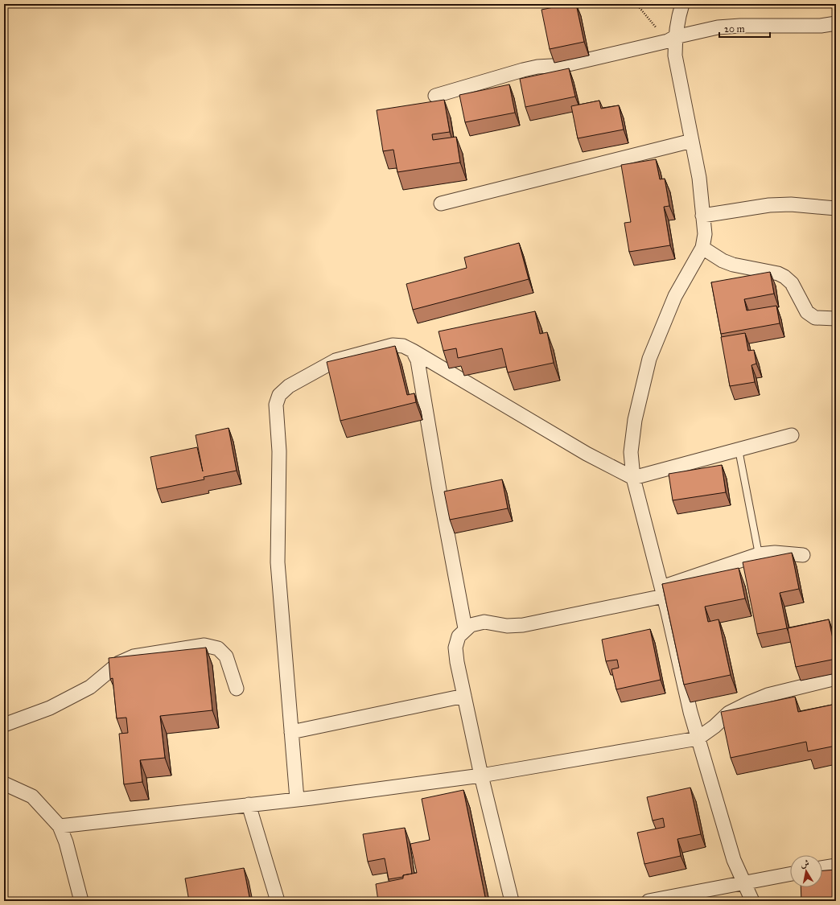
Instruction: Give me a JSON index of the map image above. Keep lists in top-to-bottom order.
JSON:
{
  "scale_bar": "20 m",
  "north": "top"
}
